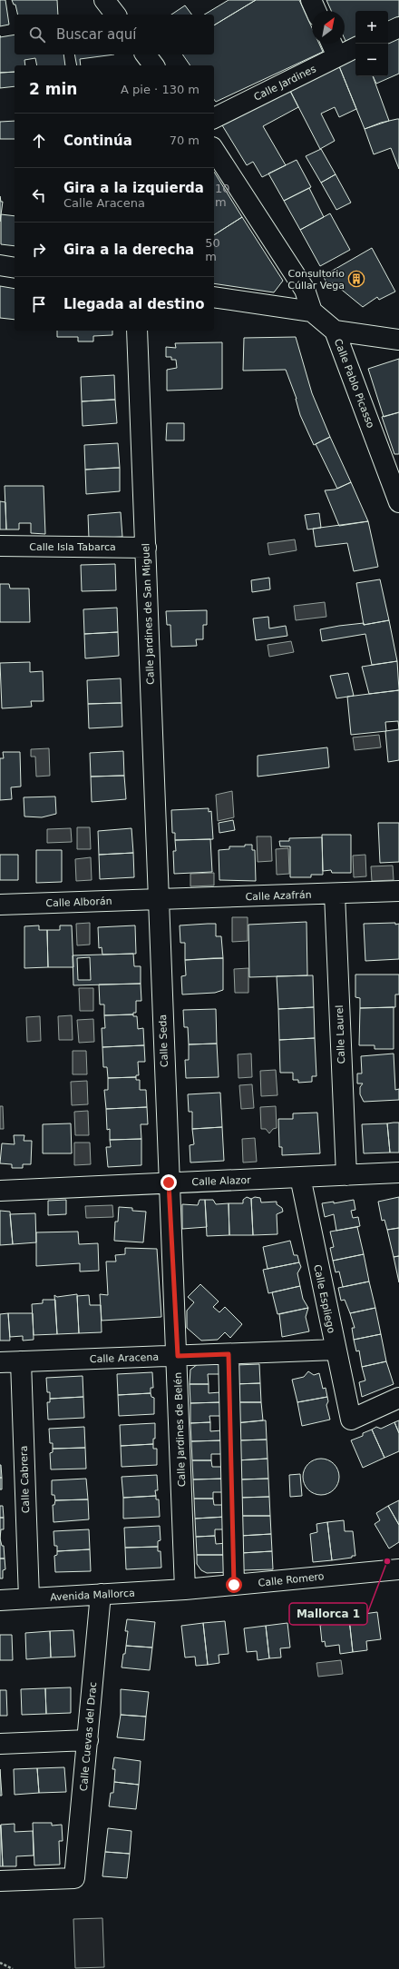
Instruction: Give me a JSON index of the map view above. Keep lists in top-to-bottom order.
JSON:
{
  "streets": {
    "street": [
      "Calle Jardines",
      "Calle Pablo Picasso",
      "Calle Isla Tabarca",
      "Calle Jardines de San Miguel",
      "Calle Azafrán",
      "Calle Alborán",
      "Calle Laurel",
      "Calle Seda",
      "Calle Alazor",
      "Calle Espliego",
      "Calle Aracena",
      "Calle Jardines de Belén",
      "Calle Cabrera",
      "Calle Romero",
      "Avenida Mallorca",
      "Calle Cuevas del Drac"
    ]
  },
  "crossings": [
    ["Calle Isla Tabarca", "Calle Jardines de San Miguel"],
    ["Calle Jardines de San Miguel", "Calle Azafrán"],
    ["Calle Jardines de San Miguel", "Calle Alborán"],
    ["Calle Jardines de San Miguel", "Calle Seda"],
    ["Calle Azafrán", "Calle Alborán"],
    ["Calle Azafrán", "Calle Laurel"],
    ["Calle Azafrán", "Calle Seda"],
    ["Calle Alborán", "Calle Seda"],
    ["Calle Laurel", "Calle Alazor"],
    ["Calle Seda", "Calle Alazor"],
    ["Calle Seda", "Calle Jardines de Belén"],
    ["Calle Alazor", "Calle Espliego"],
    ["Calle Alazor", "Calle Jardines de Belén"],
    ["Calle Espliego", "Calle Aracena"],
    ["Calle Aracena", "Calle Jardines de Belén"],
    ["Calle Aracena", "Calle Cabrera"],
    ["Calle Jardines de Belén", "Calle Romero"],
    ["Calle Jardines de Belén", "Avenida Mallorca"],
    ["Calle Cabrera", "Avenida Mallorca"],
    ["Calle Romero", "Avenida Mallorca"],
    ["Avenida Mallorca", "Calle Cuevas del Drac"]
  ],
  "places": {
    "building": ["Consultorio Cúllar Vega"],
    "other": ["Mallorca 1"]
  },
  "north": "top right",
  "page": {
    "map_buttons": ["+", "−"],
    "search": "Buscar aquí",
    "heading": ["2 min", "A pie · 130 m"],
    "list": [
      ["Continúa", "70 m"],
      ["Gira a la izquierda", "Calle Aracena", "10 m"],
      ["Gira a la derecha", "50 m"],
      "Llegada al destino"
    ]
  }
}
